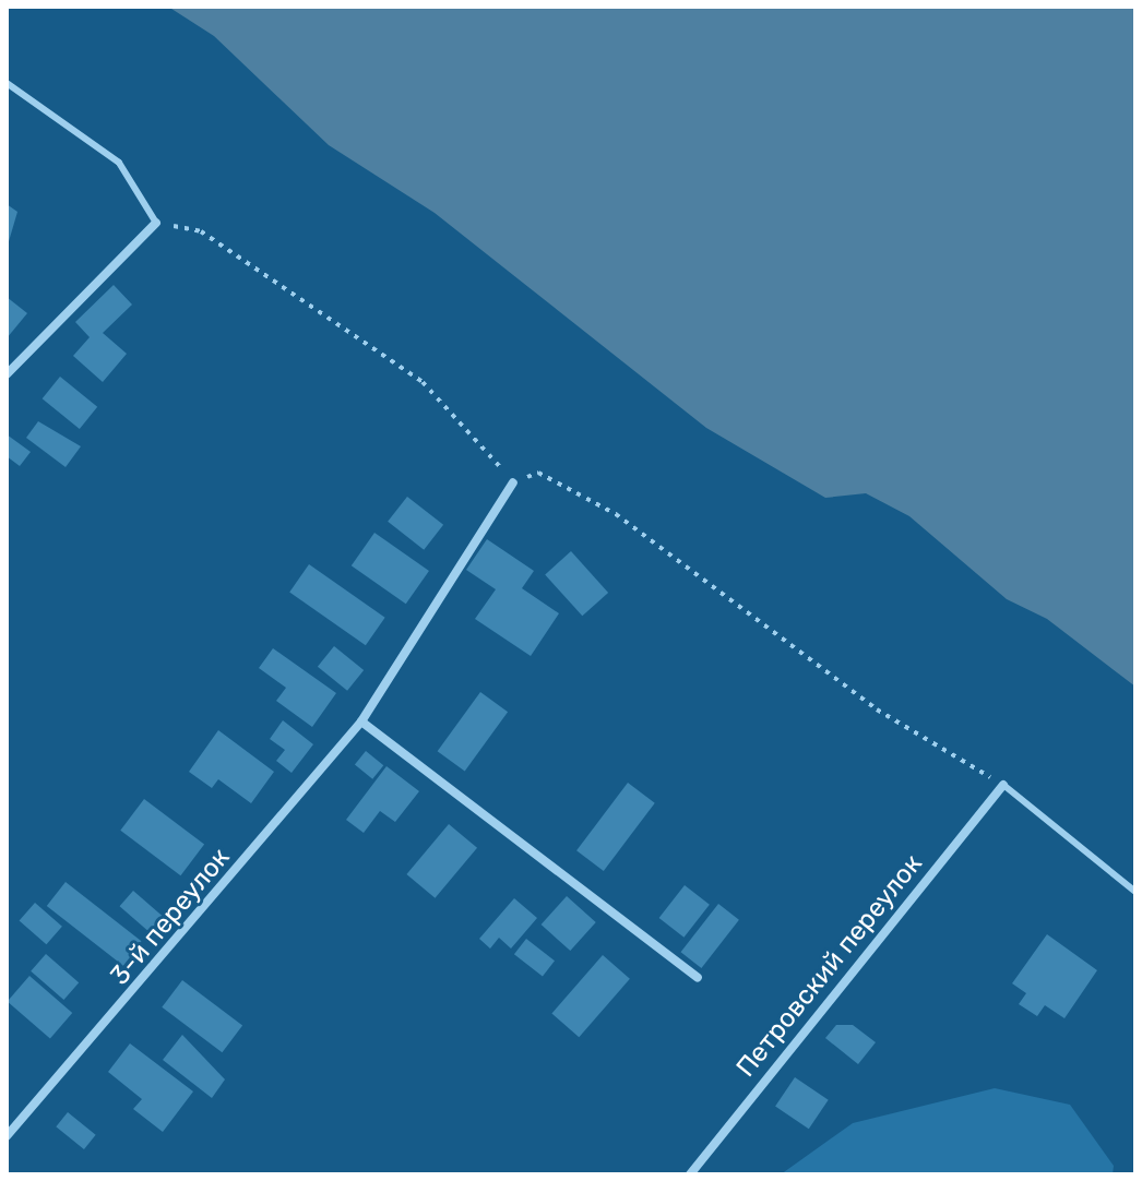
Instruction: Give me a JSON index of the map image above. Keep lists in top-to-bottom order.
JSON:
{
  "streets": {
    "street": ["3-й переулок", "Петровский переулок"]
  }
}
